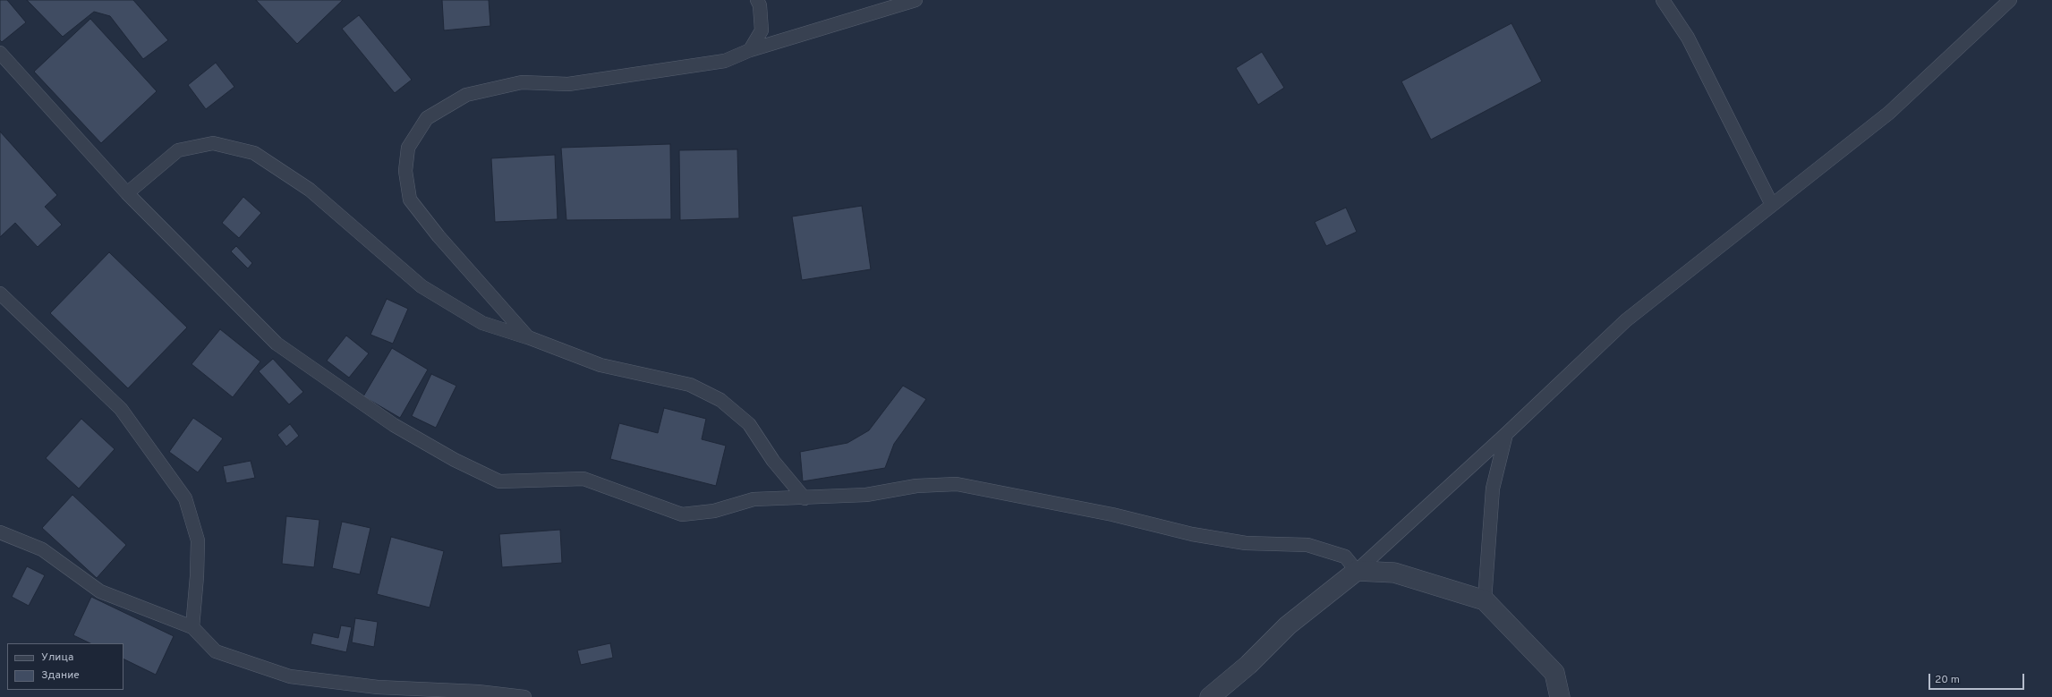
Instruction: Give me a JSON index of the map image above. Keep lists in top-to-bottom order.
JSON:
{
  "legend": ["Улица", "Здание"],
  "scale_bar": "20 m"
}
